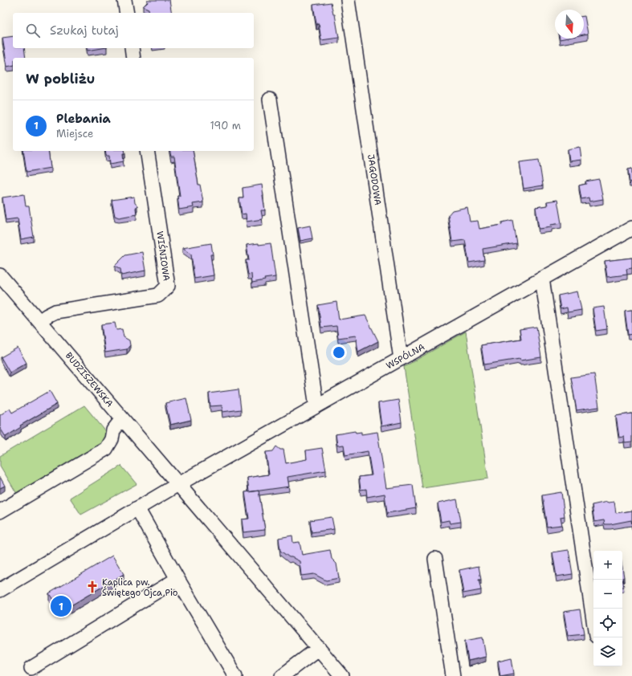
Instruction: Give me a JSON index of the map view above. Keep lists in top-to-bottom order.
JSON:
{
  "streets": {
    "street": [
      "JAGODOWA",
      "WIŚNIOWA",
      "WSPÓLNA",
      "BUDZISZEWSKA"
    ]
  },
  "crossings": [
    ["JAGODOWA", "WSPÓLNA"],
    ["WIŚNIOWA", "BUDZISZEWSKA"],
    ["WSPÓLNA", "BUDZISZEWSKA"]
  ],
  "places": {
    "church": ["Kaplica pw. Świętego Ojca Pio"]
  },
  "north": "bottom",
  "page": {
    "search": "Szukaj tutaj",
    "heading": "W pobliżu",
    "list": [
      {
        "mark": "1",
        "name": "Plebania",
        "note": "Miejsce",
        "value": "190 m"
      }
    ],
    "map_buttons": ["+", "−"],
    "pins": "1"
  }
}
